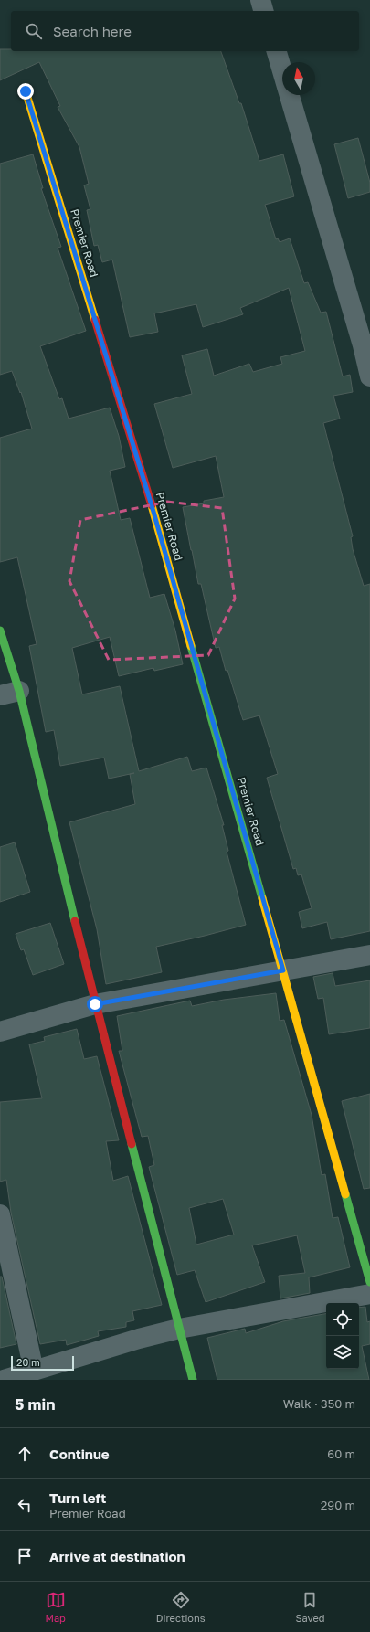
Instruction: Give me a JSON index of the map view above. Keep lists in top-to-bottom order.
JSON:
{
  "streets": {
    "street": ["Premier Road"]
  },
  "scale_bar": "20 m",
  "north": "top",
  "page": {
    "search": "Search here",
    "scale": "20 m",
    "heading": ["5 min", "Walk · 350 m"],
    "list": [
      ["Continue", "60 m"],
      ["Turn left", "Premier Road", "290 m"],
      "Arrive at destination"
    ],
    "nav": ["Map", "Directions", "Saved"]
  }
}
